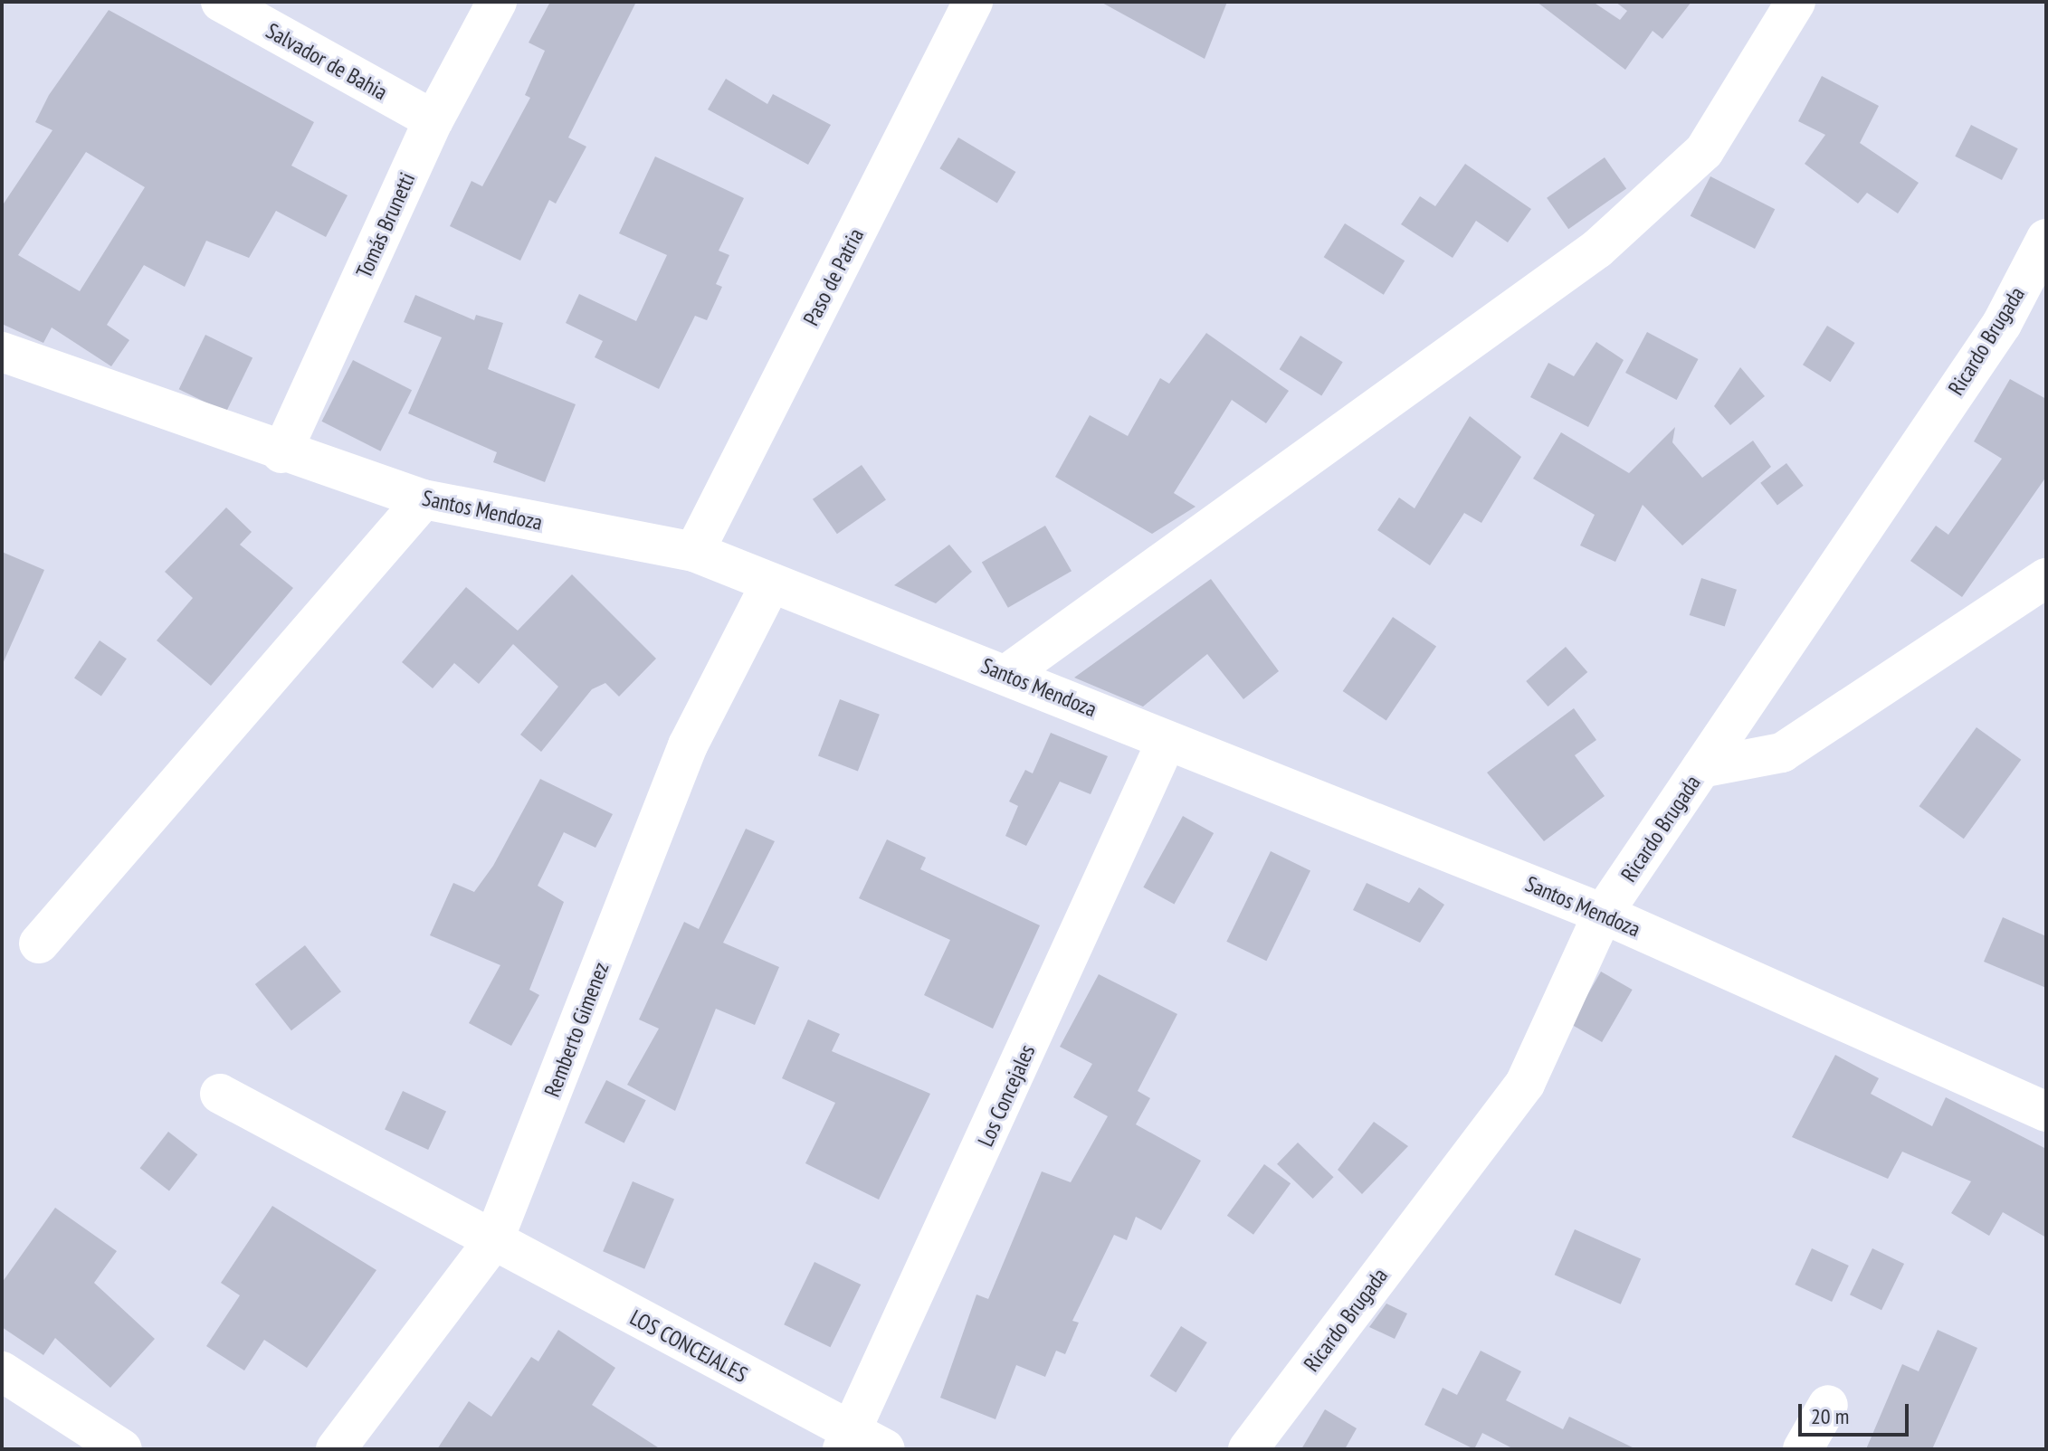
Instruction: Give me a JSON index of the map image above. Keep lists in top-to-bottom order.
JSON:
{
  "streets": {
    "street": [
      "Salvador de Bahia",
      "Tomás Brunetti",
      "Paso de Patria",
      "Ricardo Brugada",
      "Santos Mendoza",
      "Remberto Gimenez",
      "Los Concejales",
      "LOS CONCEJALES"
    ]
  },
  "crossings": [
    ["Salvador de Bahia", "Tomás Brunetti"],
    ["Tomás Brunetti", "Santos Mendoza"],
    ["Paso de Patria", "Santos Mendoza"],
    ["Ricardo Brugada", "Santos Mendoza"],
    ["Santos Mendoza", "Remberto Gimenez"],
    ["Santos Mendoza", "Los Concejales"],
    ["Remberto Gimenez", "LOS CONCEJALES"],
    ["Los Concejales", "LOS CONCEJALES"]
  ],
  "scale_bar": "20 m"
}
